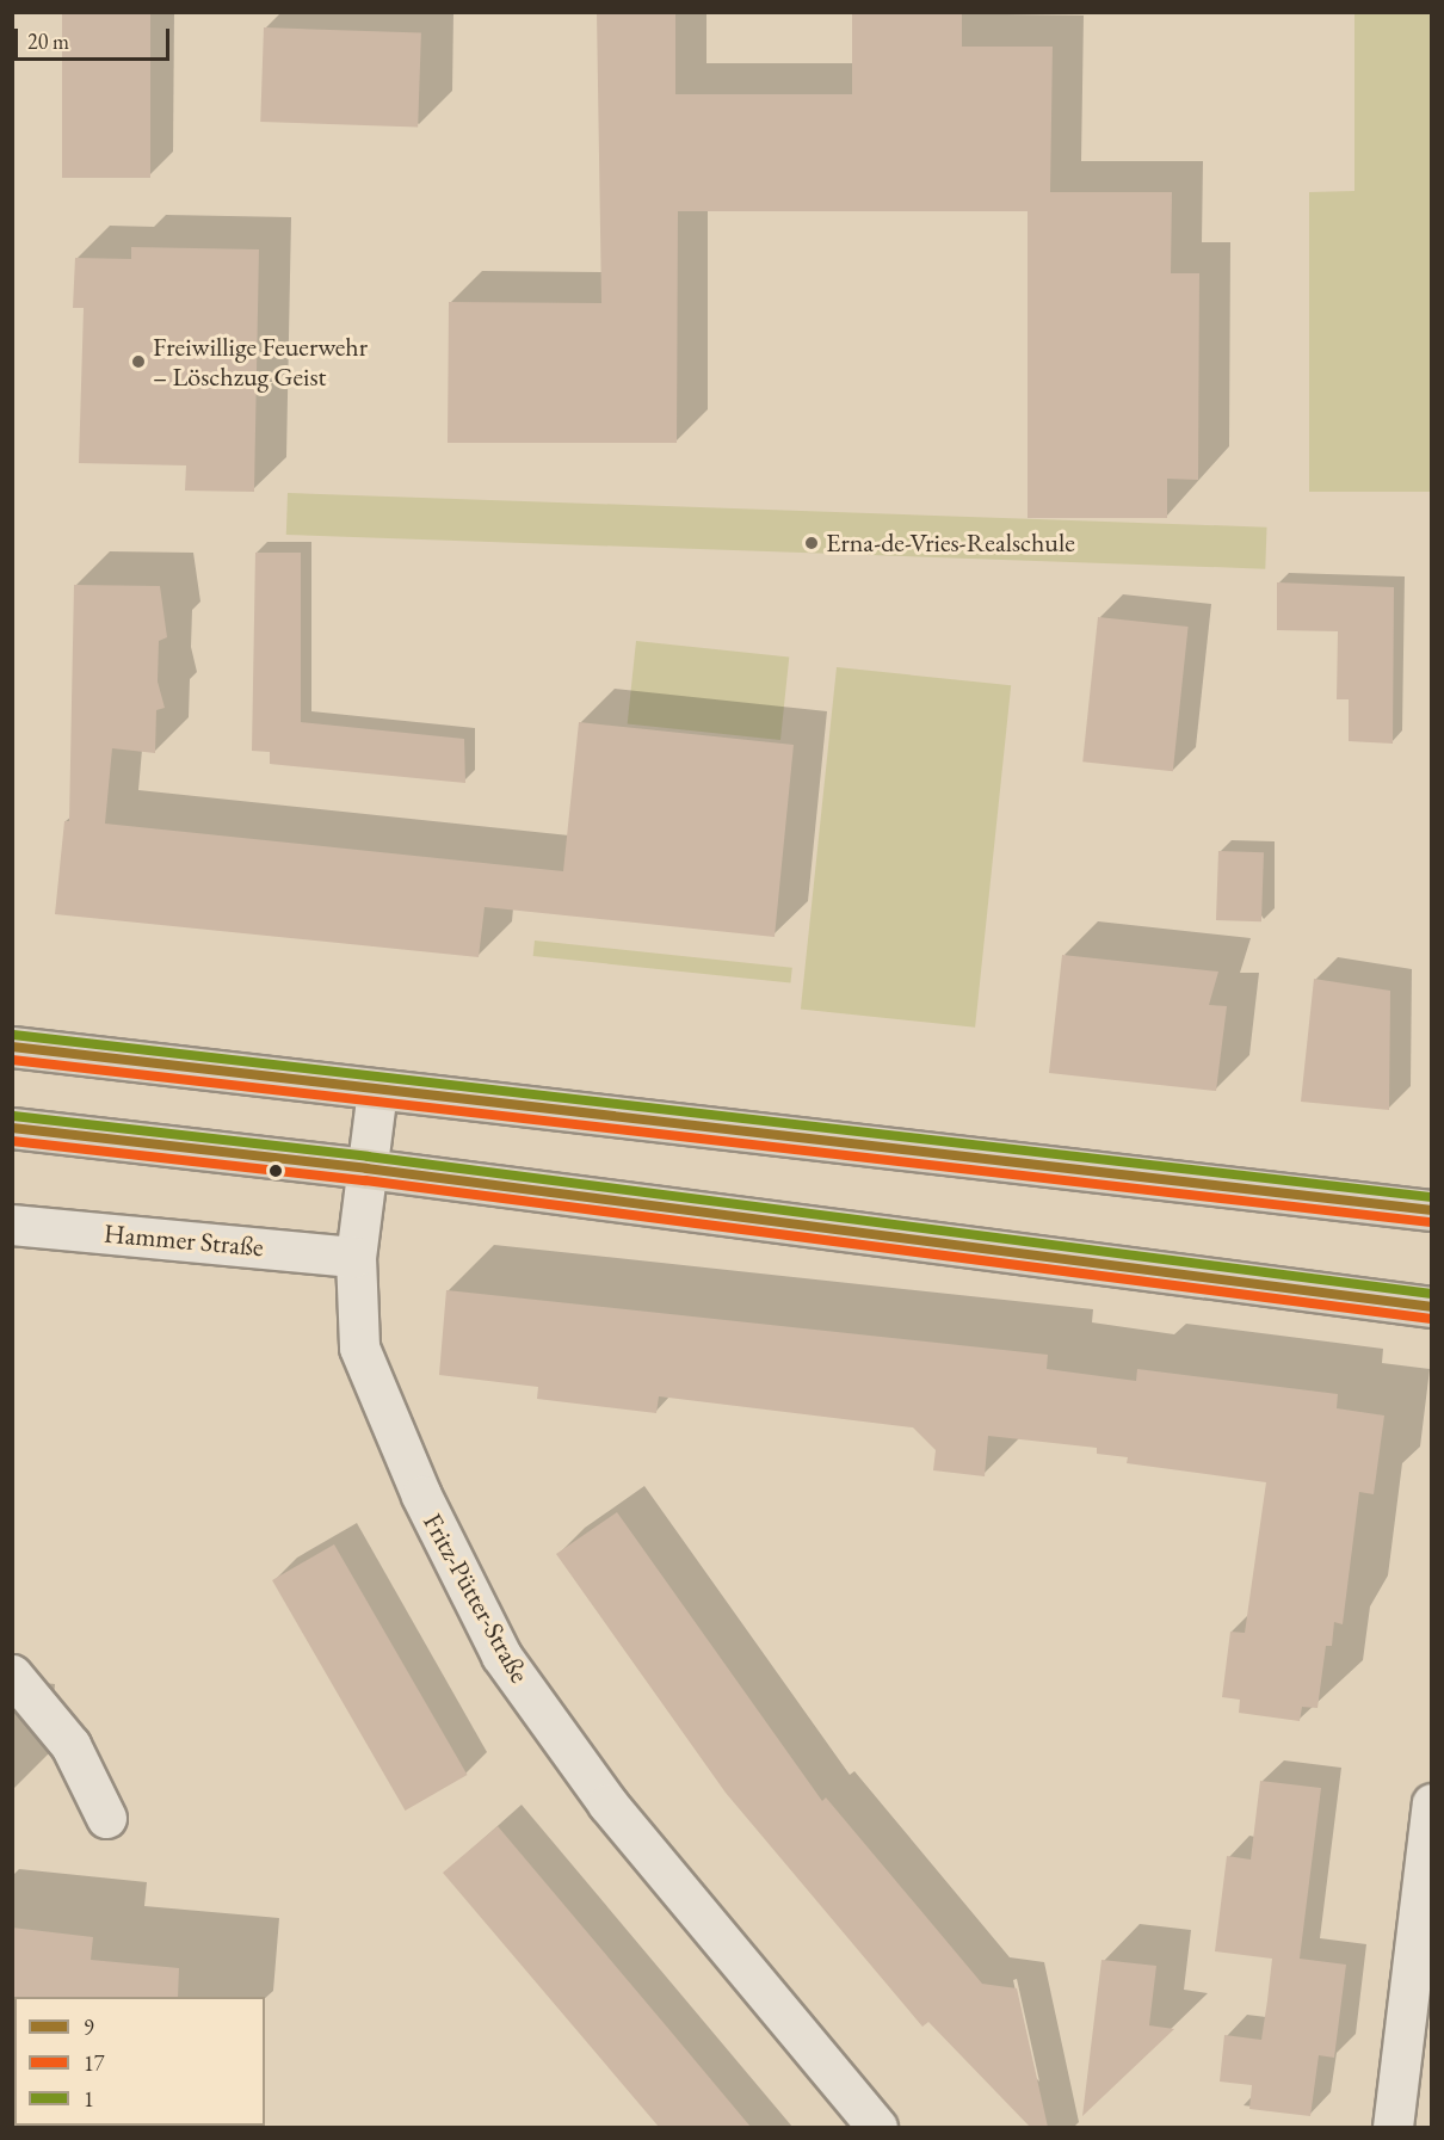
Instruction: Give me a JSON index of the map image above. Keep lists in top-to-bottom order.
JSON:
{
  "streets": {
    "street": ["Hammer Straße", "Fritz-Pütter-Straße"]
  },
  "crossings": [
    ["Hammer Straße", "Fritz-Pütter-Straße"]
  ],
  "places": ["Freiwillige Feuerwehr – Löschzug Geist", "Erna-de-Vries-Realschule"],
  "lines": ["transit line 1", "transit line 9", "transit line 17"],
  "legend": ["9", "17", "1"],
  "scale_bar": "20 m"
}
